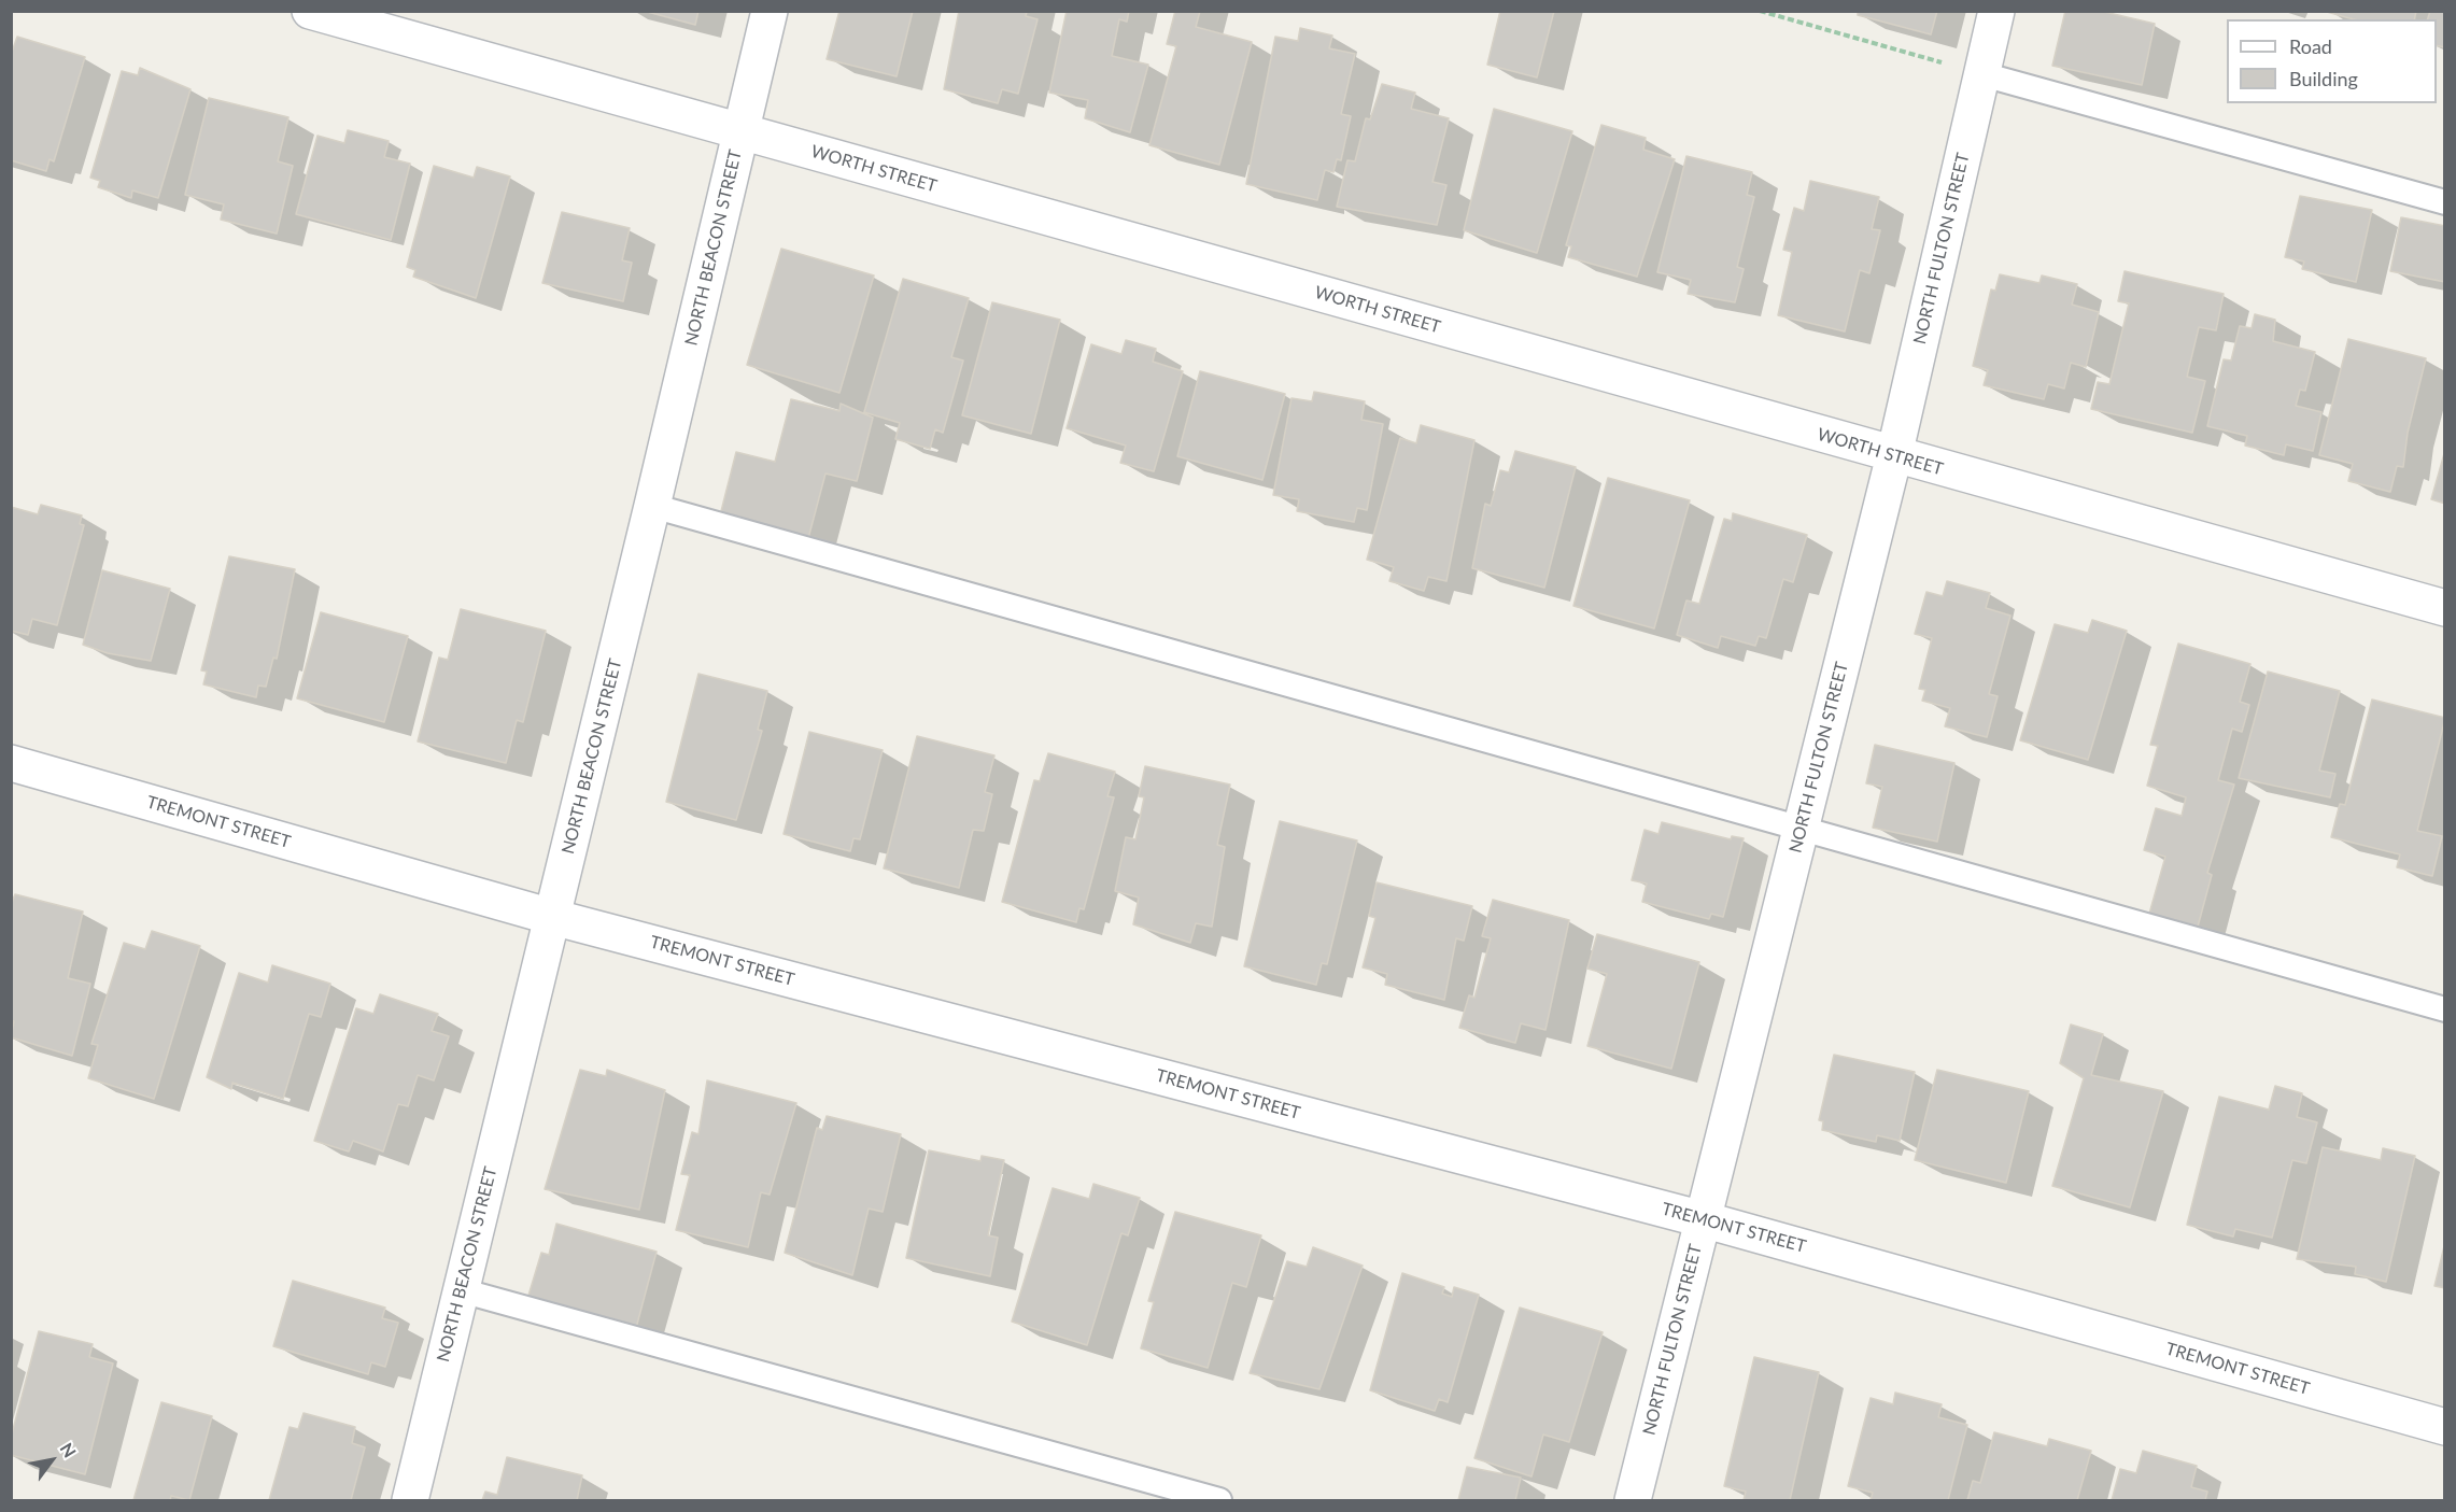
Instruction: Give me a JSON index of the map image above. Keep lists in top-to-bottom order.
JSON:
{
  "streets": {
    "street": [
      "WORTH STREET",
      "NORTH BEACON STREET",
      "NORTH FULTON STREET",
      "TREMONT STREET"
    ]
  },
  "crossings": [
    ["WORTH STREET", "NORTH BEACON STREET"],
    ["WORTH STREET", "NORTH FULTON STREET"],
    ["NORTH BEACON STREET", "TREMONT STREET"],
    ["NORTH FULTON STREET", "TREMONT STREET"]
  ],
  "legend": ["Road", "Building"],
  "north": "top right"
}
